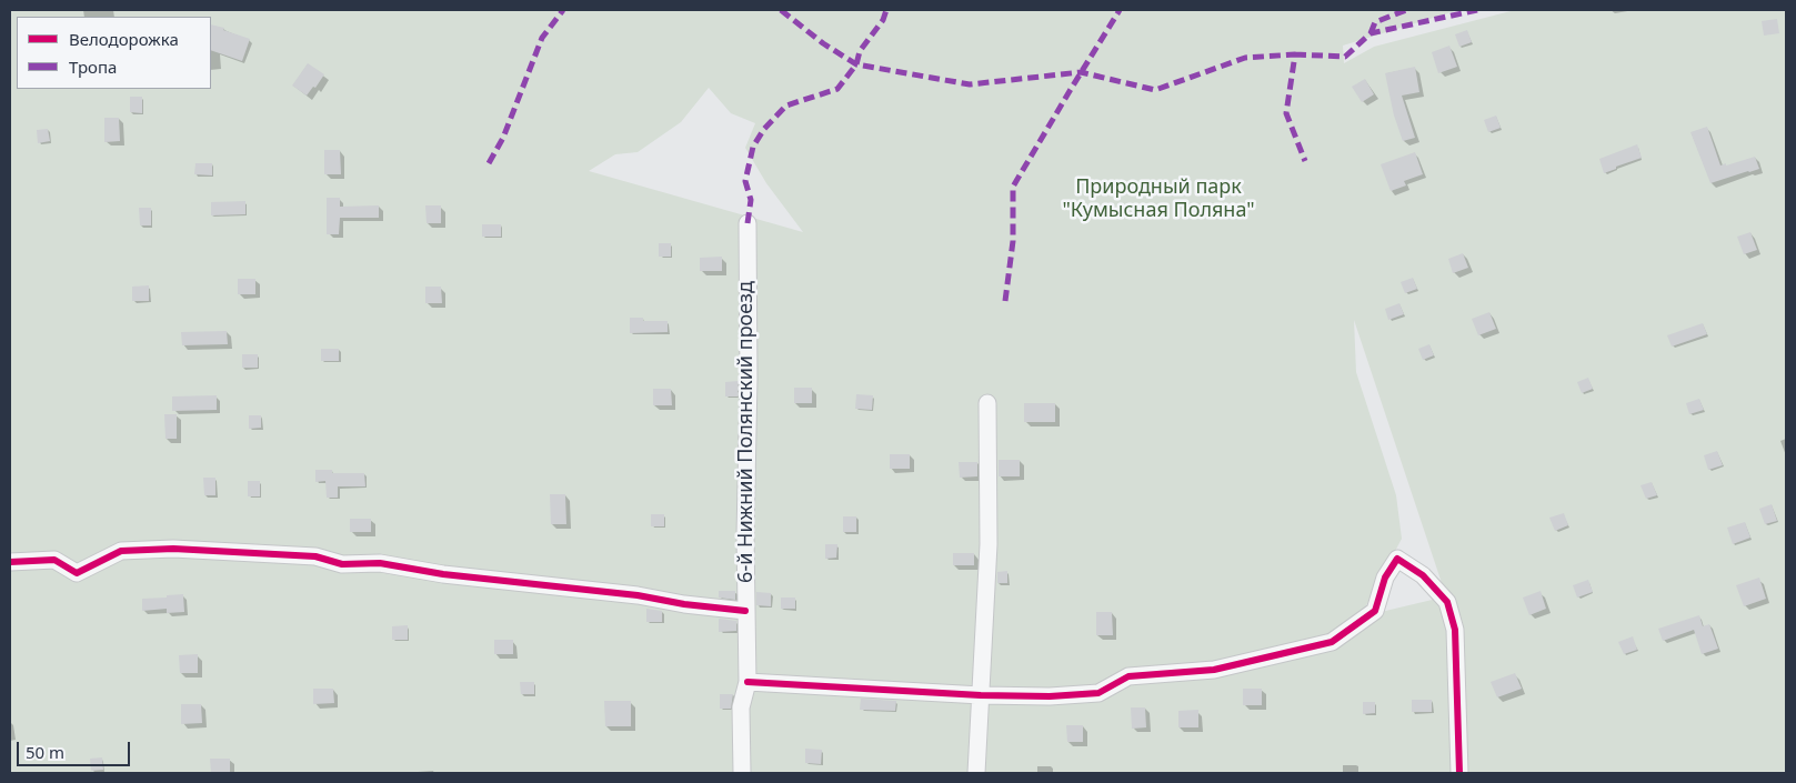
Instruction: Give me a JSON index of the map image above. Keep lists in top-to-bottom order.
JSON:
{
  "streets": {
    "street": ["6-й Нижний Полянский проезд"]
  },
  "parks": ["Природный парк \"Кумысная Поляна\""],
  "legend": ["Велодорожка", "Тропа"],
  "scale_bar": "50 m"
}
